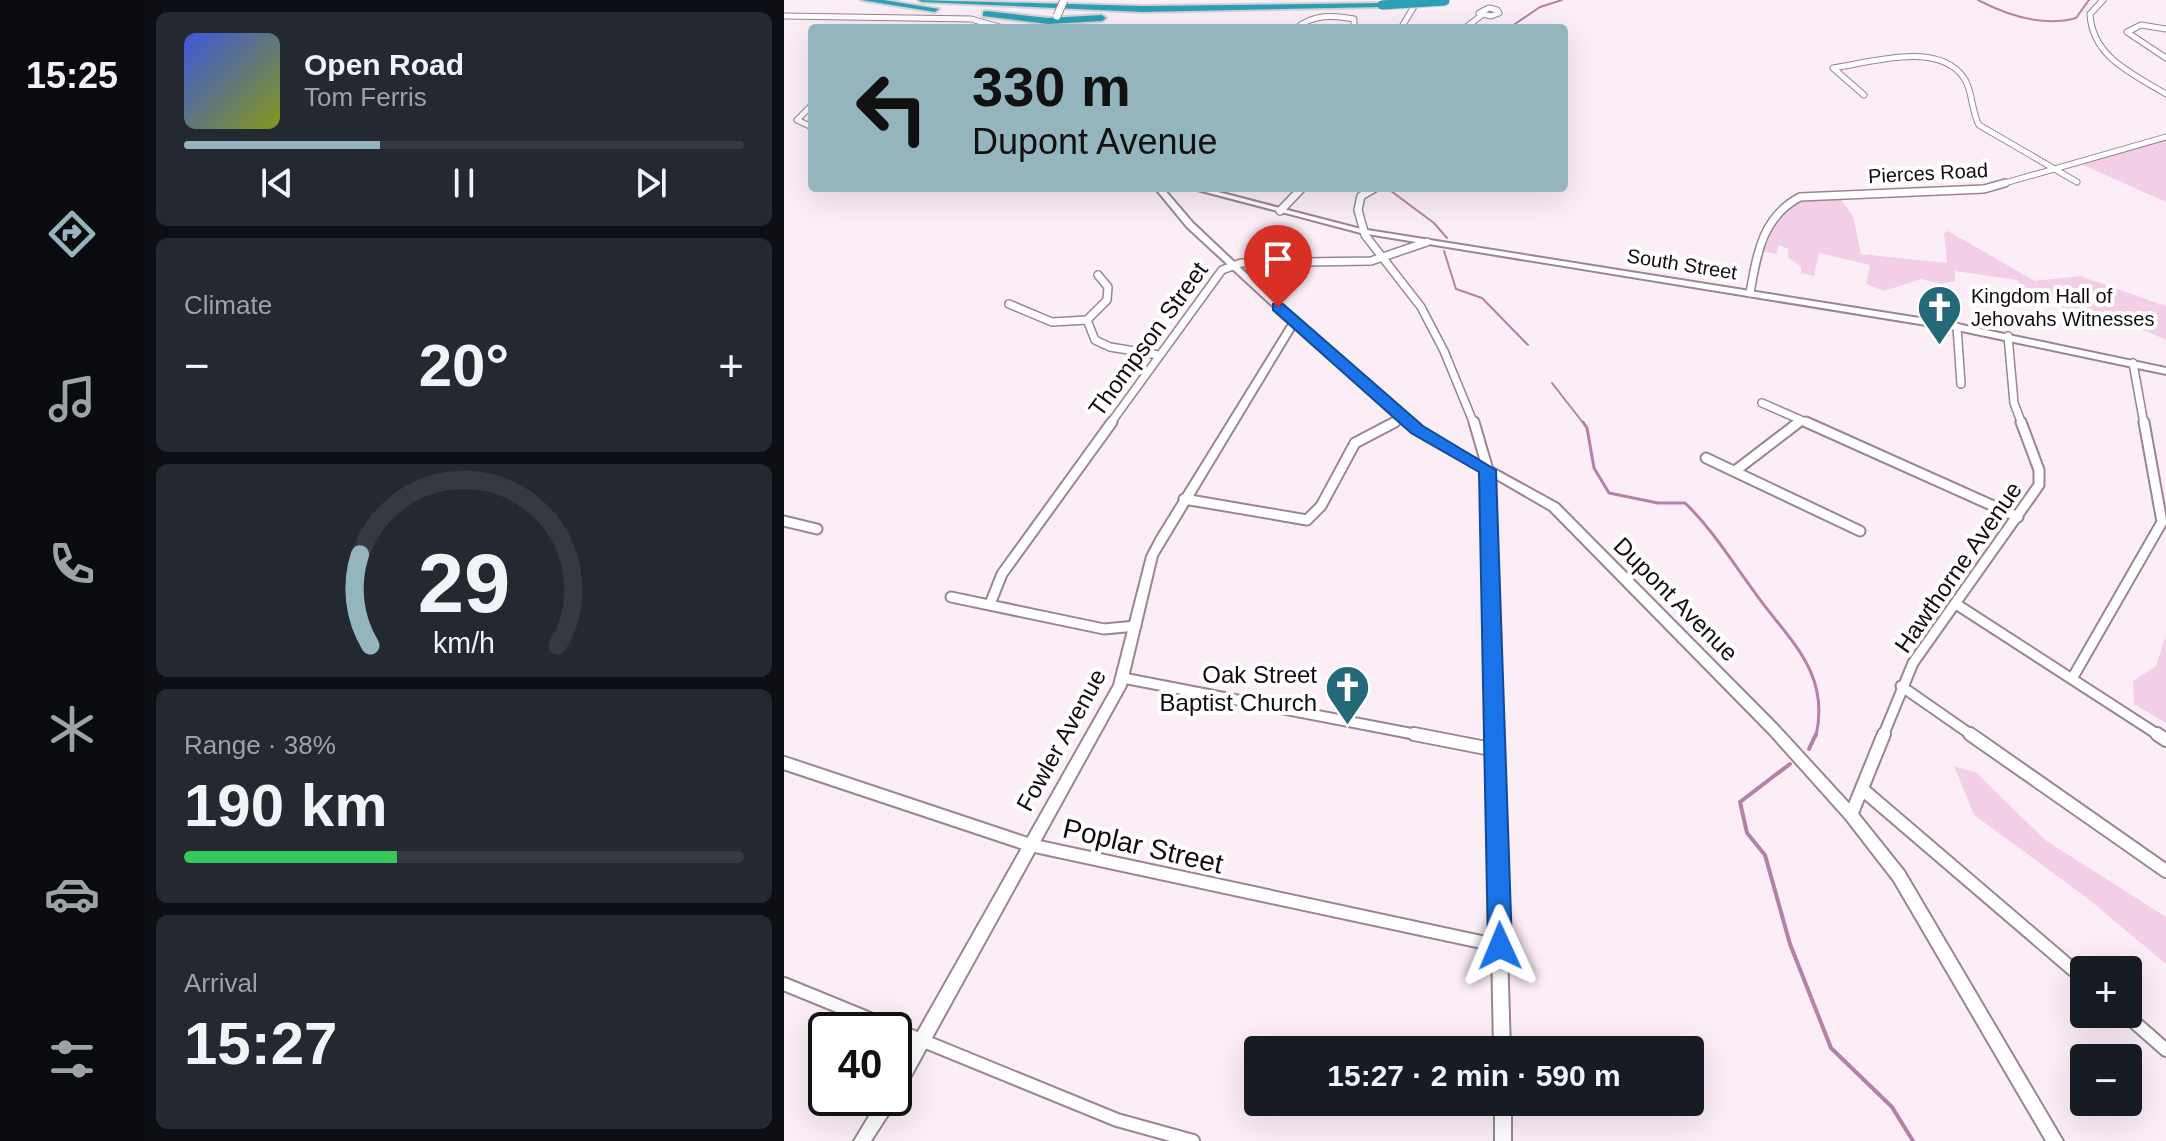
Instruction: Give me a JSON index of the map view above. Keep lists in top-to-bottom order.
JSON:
{
  "streets": {
    "street": [
      "Pierces Road",
      "South Street",
      "Thompson Street",
      "Hawthorne Avenue",
      "Dupont Avenue",
      "Fowler Avenue",
      "Poplar Street"
    ]
  },
  "crossings": [
    ["Pierces Road", "South Street"],
    ["South Street", "Thompson Street"],
    ["South Street", "Hawthorne Avenue"],
    ["Thompson Street", "Dupont Avenue"],
    ["Hawthorne Avenue", "Dupont Avenue"],
    ["Dupont Avenue", "Fowler Avenue"],
    ["Fowler Avenue", "Poplar Street"]
  ],
  "places": {
    "church": ["Kingdom Hall of Jehovahs Witnesses", "Oak Street Baptist Church"]
  },
  "page": {
    "tabs": "15:25",
    "turn": ["330 m", "Dupont Avenue"],
    "song": ["Open Road", "Tom Ferris"],
    "tile": [
      "Climate",
      ["Range · 38%", "190 km"],
      ["Arrival", "15:27"]
    ],
    "heat": ["−", "20°", "+"],
    "map_buttons": ["+", "−"],
    "limit": "40",
    "trip": "15:27 · 2 min · 590 m",
    "gauge": ["29", "km/h"]
  }
}
